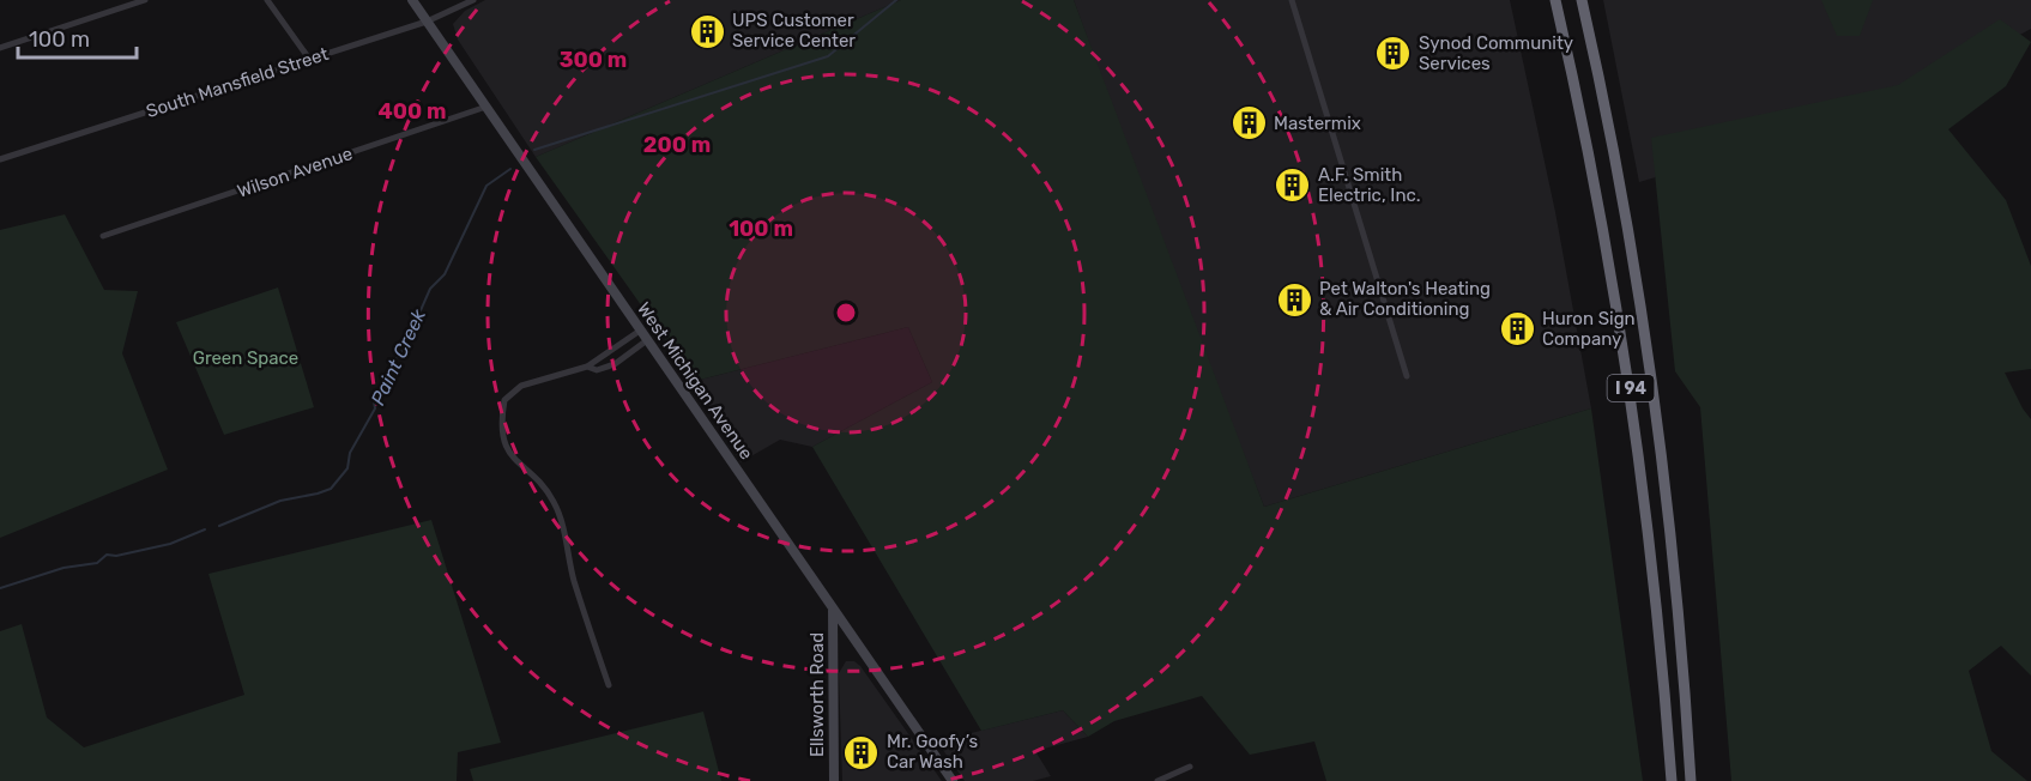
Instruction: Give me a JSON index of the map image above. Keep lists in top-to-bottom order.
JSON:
{
  "streets": {
    "highway": ["I 94"],
    "main road": ["West Michigan Avenue", "Ellsworth Road"],
    "street": ["South Mansfield Street", "Wilson Avenue"]
  },
  "crossings": [
    ["South Mansfield Street", "West Michigan Avenue"],
    ["Wilson Avenue", "West Michigan Avenue"],
    ["West Michigan Avenue", "Ellsworth Road"]
  ],
  "water": ["Paint Creek"],
  "parks": ["Green Space"],
  "places": {
    "building": [
      "UPS Customer Service Center",
      "Synod Community Services",
      "Mastermix",
      "A.F. Smith Electric, Inc.",
      "Pet Walton's Heating & Air Conditioning",
      "Huron Sign Company",
      "Mr. Goofy’s Car Wash"
    ]
  },
  "scale_bar": "100 m",
  "rings": [
    "300 m",
    "400 m",
    "200 m",
    "100 m"
  ]
}
